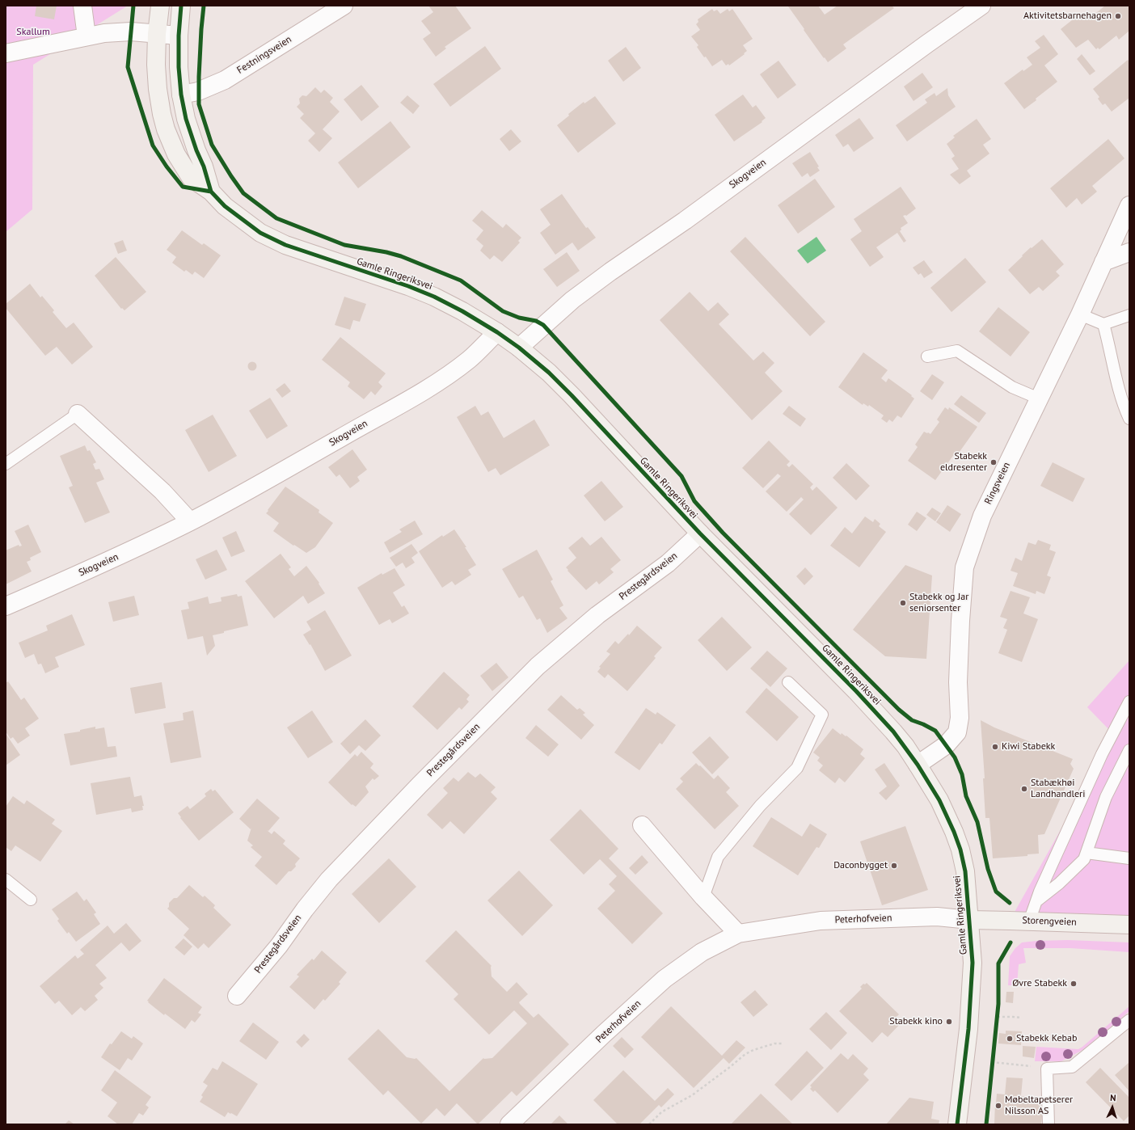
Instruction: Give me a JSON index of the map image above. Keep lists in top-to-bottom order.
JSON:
{
  "streets": {
    "main road": ["Gamle Ringeriksvei", "Storengveien"],
    "street": [
      "Festningsveien",
      "Skogveien",
      "Ringsveien",
      "Prestegårdsveien",
      "Peterhofveien"
    ]
  },
  "crossings": [
    ["Festningsveien", "Gamle Ringeriksvei"],
    ["Skogveien", "Gamle Ringeriksvei"],
    ["Gamle Ringeriksvei", "Ringsveien"],
    ["Gamle Ringeriksvei", "Prestegårdsveien"],
    ["Gamle Ringeriksvei", "Peterhofveien"],
    ["Gamle Ringeriksvei", "Storengveien"],
    ["Peterhofveien", "Storengveien"]
  ],
  "parks": ["Skallum"],
  "places": [
    "Aktivitetsbarnehagen",
    "Stabekk eldresenter",
    "Stabekk og Jar seniorsenter",
    "Kiwi Stabekk",
    "Stabækhøi Landhandleri",
    "Daconbygget",
    "Øvre Stabekk",
    "Stabekk kino",
    "Stabekk Kebab",
    "Møbeltapetserer Nilsson AS"
  ],
  "north": "top"
}
